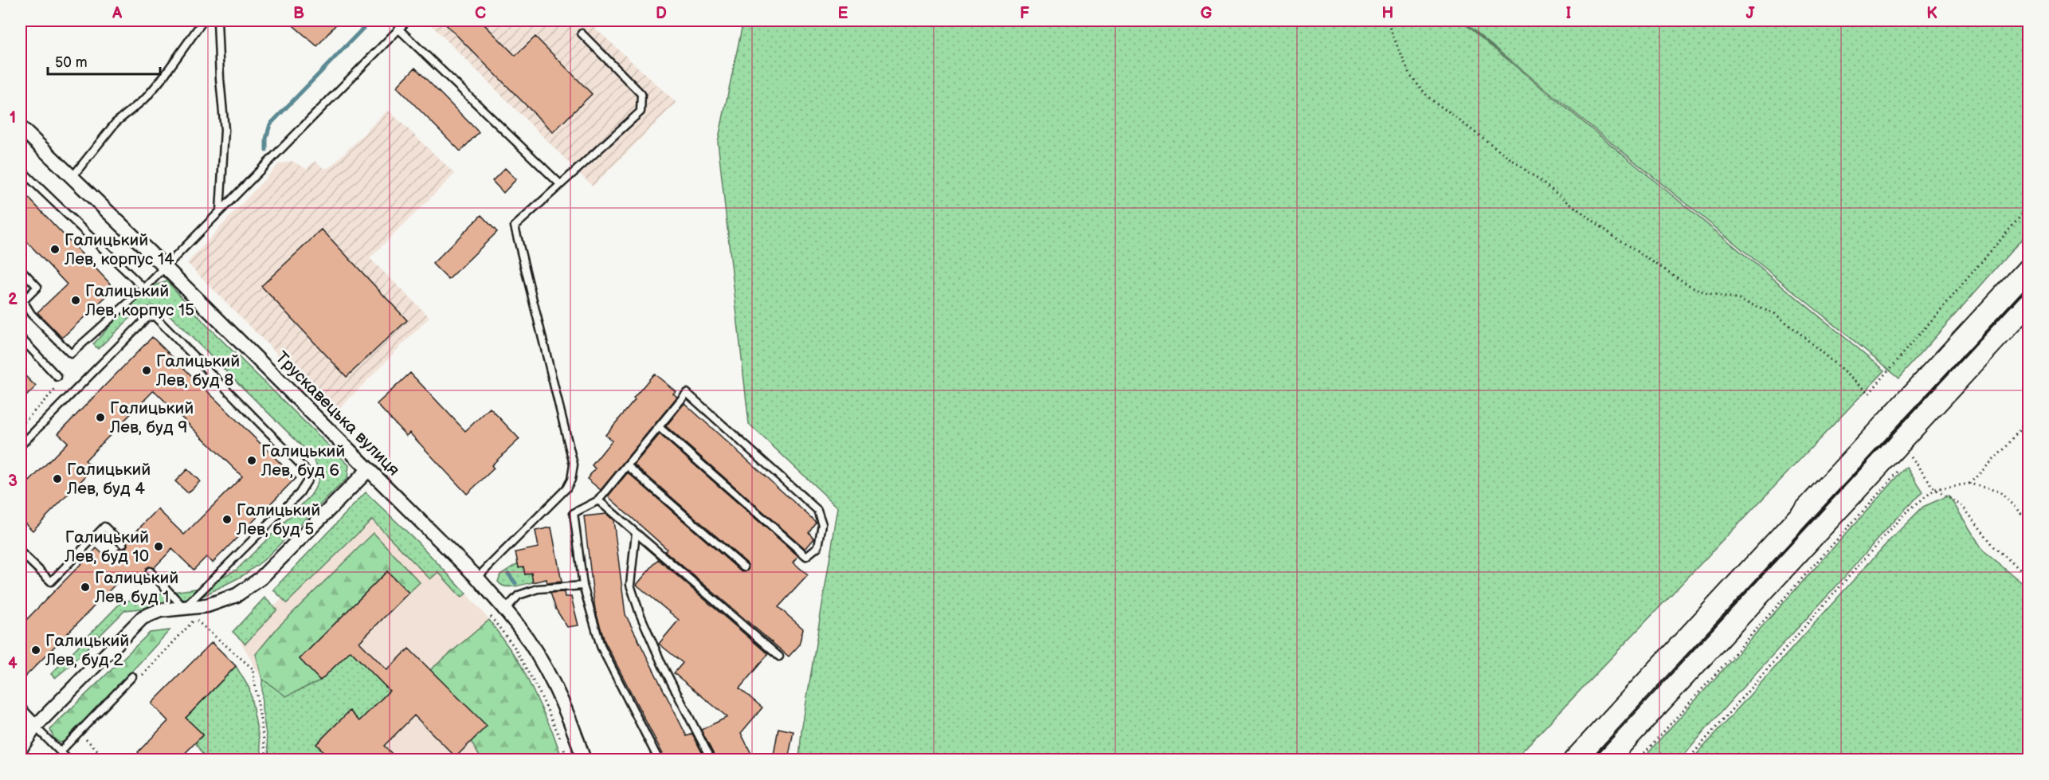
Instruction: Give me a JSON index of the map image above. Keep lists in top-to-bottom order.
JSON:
{
  "streets": {
    "street": ["Трускавецька вулиця"]
  },
  "places": [
    "Галицький Лев, корпус 14",
    "Галицький Лев, корпус 15",
    "Галицький Лев, буд 8",
    "Галицький Лев, буд 9",
    "Галицький Лев, буд 6",
    "Галицький Лев, буд 4",
    "Галицький Лев, буд 5",
    "Галицький Лев, буд 10",
    "Галицький Лев, буд 1",
    "Галицький Лев, буд 2"
  ],
  "scale_bar": "50 m",
  "grid": {
    "columns": [
      "A",
      "B",
      "C",
      "D",
      "E",
      "F",
      "G",
      "H",
      "I",
      "J",
      "K"
    ],
    "rows": [
      "1",
      "2",
      "3",
      "4"
    ]
  }
}
